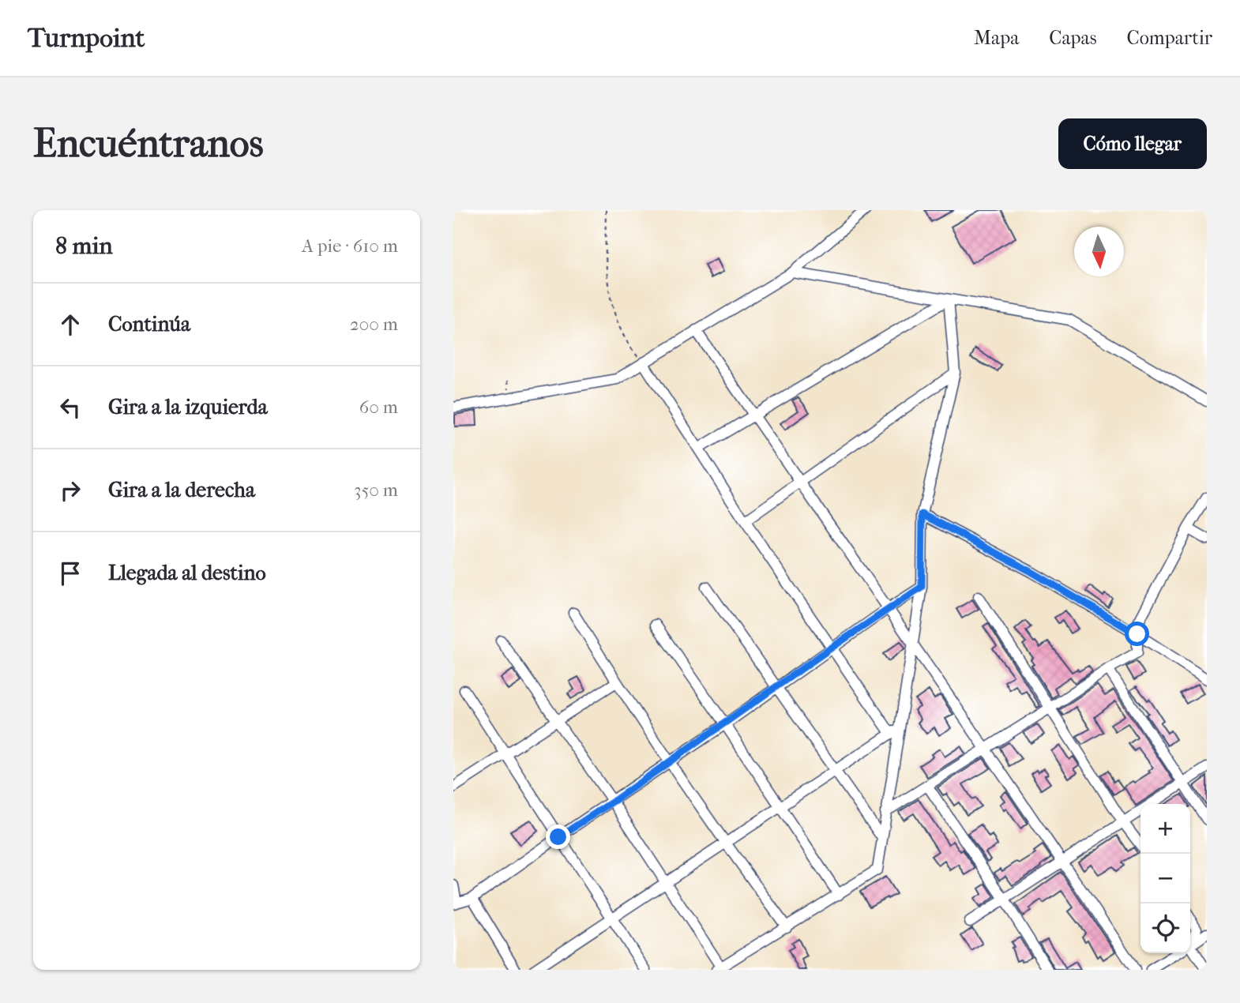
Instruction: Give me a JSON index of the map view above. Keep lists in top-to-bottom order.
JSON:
{
  "north": "bottom",
  "page": {
    "header": "Turnpoint",
    "nav": ["Mapa", "Capas", "Compartir"],
    "buttons": "Cómo llegar",
    "title": "Encuéntranos",
    "heading": ["8 min", "A pie · 610 m"],
    "list": [
      ["Continúa", "200 m"],
      ["Gira a la izquierda", "60 m"],
      ["Gira a la derecha", "350 m"],
      "Llegada al destino"
    ],
    "map_buttons": ["+", "−"]
  }
}
